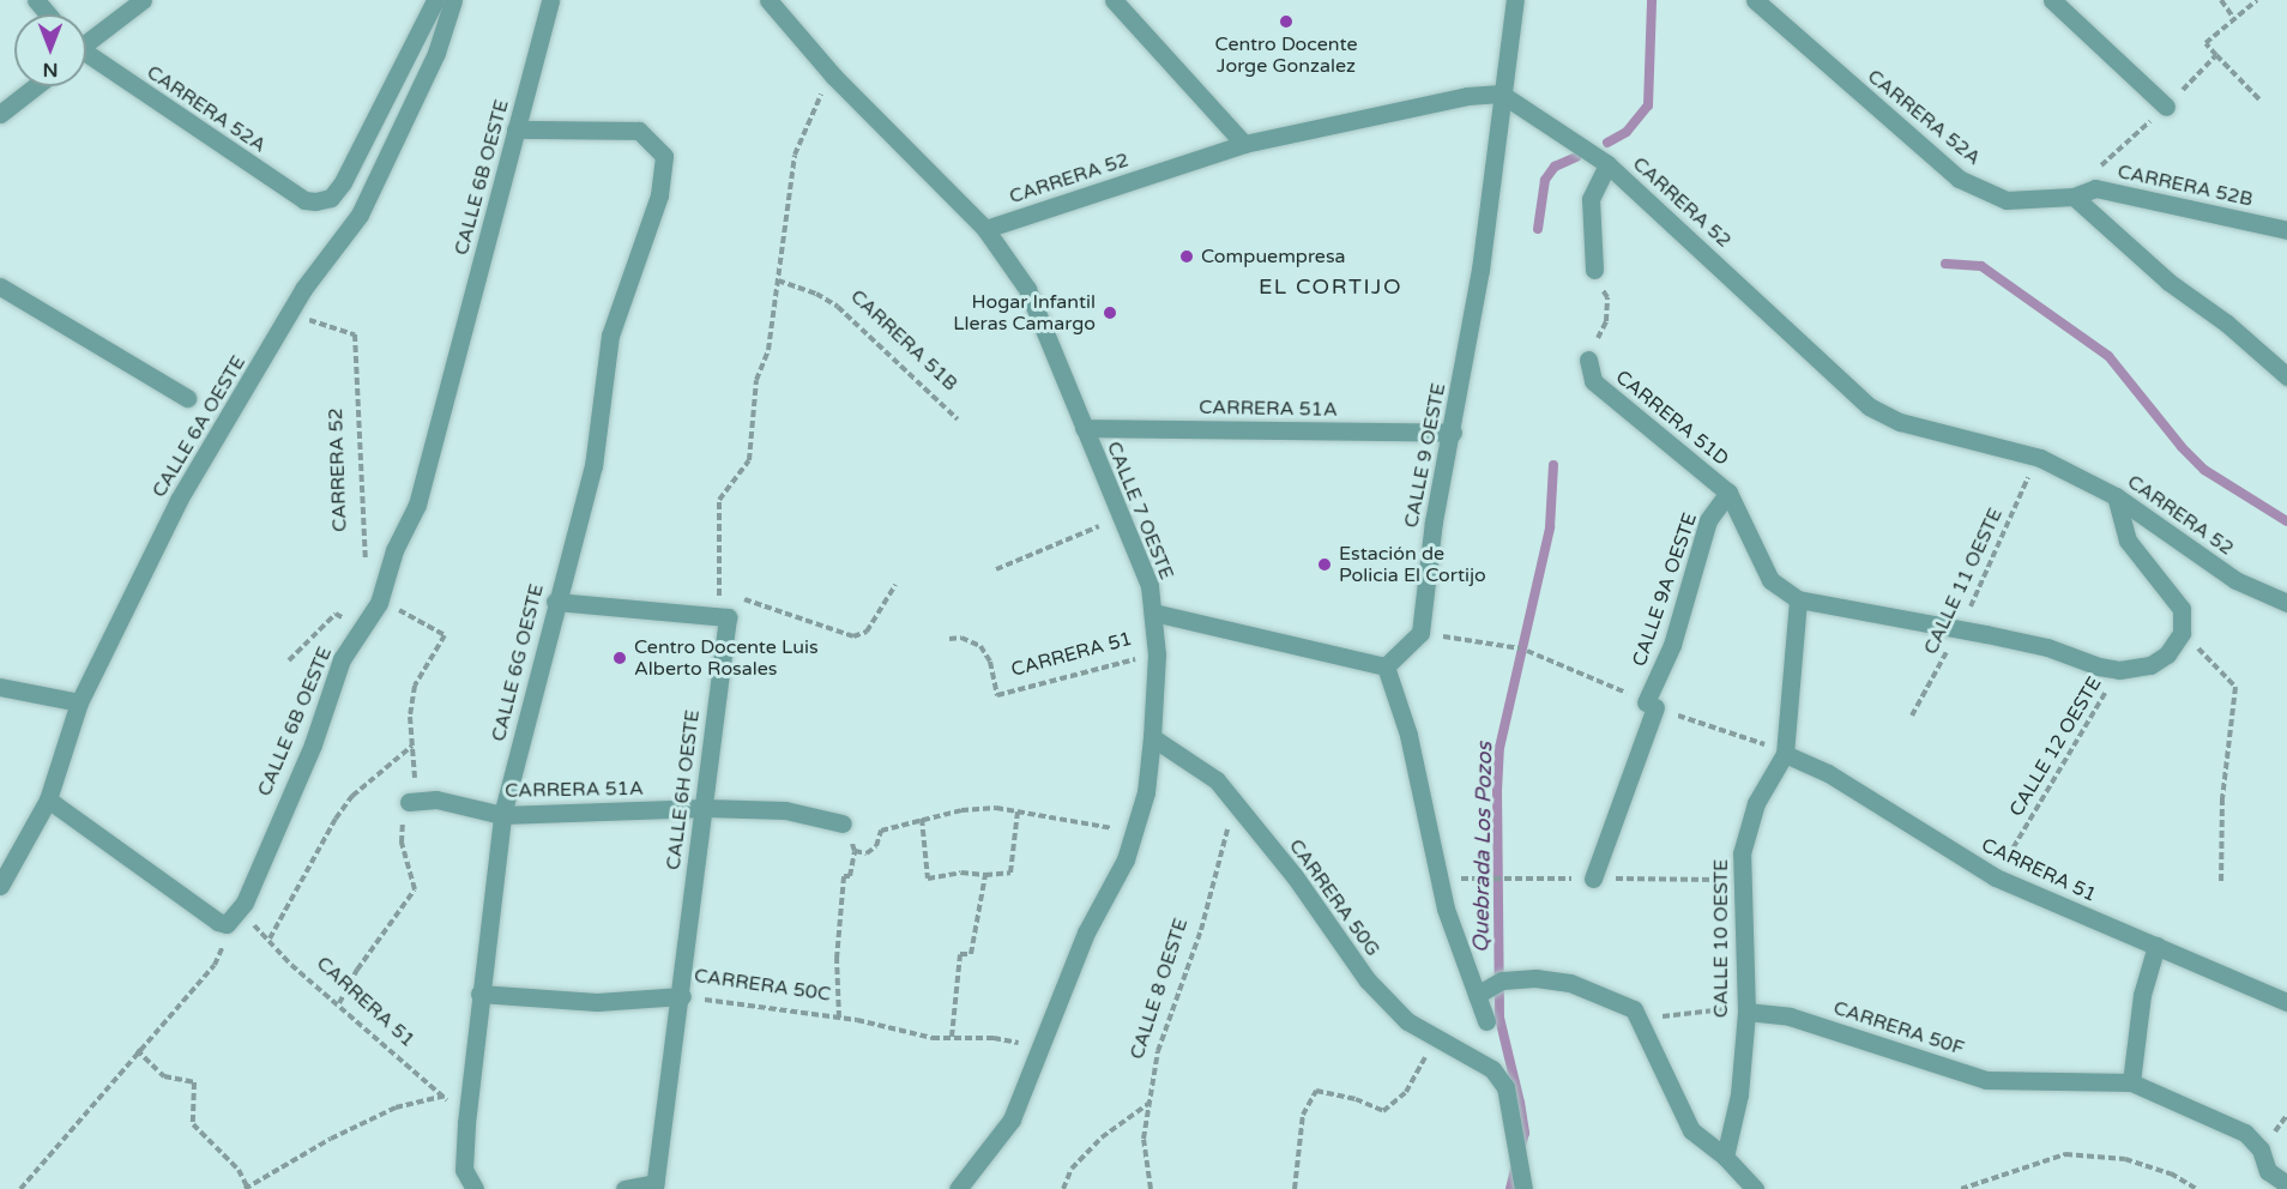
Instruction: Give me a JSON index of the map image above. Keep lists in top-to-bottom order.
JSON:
{
  "streets": {
    "street": [
      "CARRERA 52A",
      "CALLE 6B OESTE",
      "CARRERA 52",
      "CARRERA 52B",
      "CARRERA 51A",
      "CARRERA 51D",
      "CALLE 6A OESTE",
      "CALLE 9 OESTE",
      "CALLE 7 OESTE",
      "CALLE 9A OESTE",
      "CARRERA 51",
      "CALLE 6G OESTE",
      "CALLE 6H OESTE",
      "CARRERA 50G",
      "CALLE 10 OESTE",
      "CARRERA 50C",
      "CARRERA 50F"
    ],
    "path": [
      "CARRERA 51B",
      "CALLE 11 OESTE",
      "CALLE 12 OESTE",
      "CALLE 8 OESTE"
    ]
  },
  "crossings": [
    ["CARRERA 52A", "CARRERA 52B"],
    ["CALLE 6B OESTE", "CARRERA 52"],
    ["CALLE 6B OESTE", "CARRERA 51"],
    ["CALLE 6B OESTE", "CALLE 6G OESTE"],
    ["CARRERA 52", "CALLE 6A OESTE"],
    ["CARRERA 52", "CALLE 9 OESTE"],
    ["CARRERA 52", "CALLE 7 OESTE"],
    ["CARRERA 52", "CALLE 11 OESTE"],
    ["CARRERA 51A", "CALLE 9 OESTE"],
    ["CARRERA 51A", "CALLE 7 OESTE"],
    ["CARRERA 51A", "CALLE 6G OESTE"],
    ["CARRERA 51A", "CALLE 6H OESTE"],
    ["CARRERA 51D", "CALLE 11 OESTE"],
    ["CARRERA 51D", "CALLE 9A OESTE"],
    ["CARRERA 51D", "CALLE 12 OESTE"],
    ["CARRERA 51D", "CALLE 10 OESTE"],
    ["CALLE 7 OESTE", "CARRERA 51"],
    ["CALLE 7 OESTE", "CARRERA 50G"],
    ["CALLE 7 OESTE", "CARRERA 50C"],
    ["CARRERA 51", "CALLE 6G OESTE"],
    ["CARRERA 51", "CALLE 12 OESTE"],
    ["CARRERA 51", "CALLE 10 OESTE"],
    ["CALLE 6G OESTE", "CARRERA 50C"],
    ["CALLE 6H OESTE", "CARRERA 50C"],
    ["CARRERA 50G", "CALLE 8 OESTE"],
    ["CALLE 10 OESTE", "CARRERA 50F"]
  ],
  "districts": ["EL CORTIJO"],
  "water": ["Quebrada Los Pozos"],
  "places": [
    "Centro Docente Jorge Gonzalez",
    "Compuempresa",
    "Hogar Infantil Lleras Camargo",
    "Estación de Policia El Cortijo",
    "Centro Docente Luis Alberto Rosales"
  ],
  "north": "bottom"
}
